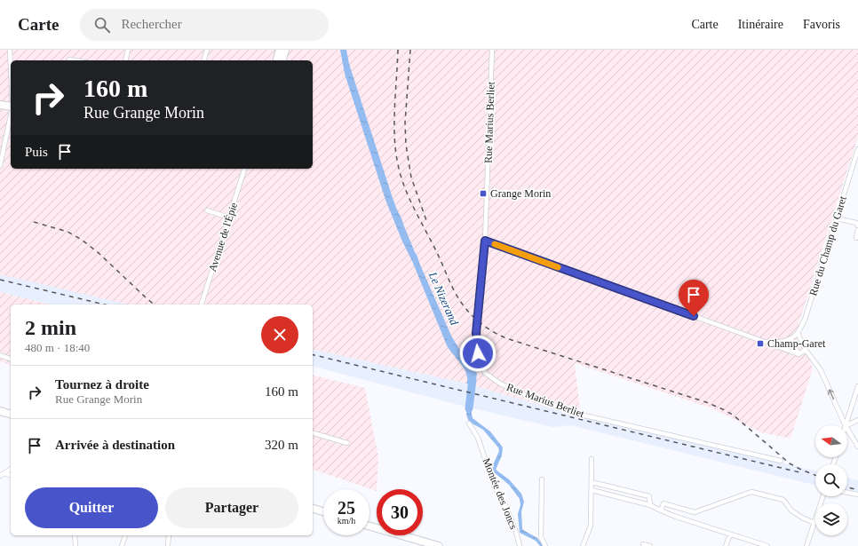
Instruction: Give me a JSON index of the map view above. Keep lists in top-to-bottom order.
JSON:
{
  "streets": {
    "street": [
      "Rue Marius Berliet",
      "Avenue de l'Épie",
      "Rue du Champ du Garet",
      "Montée des Joncs"
    ]
  },
  "water": ["Le Nizerand"],
  "places": {
    "transit": ["Grange Morin", "Champ-Garet"]
  },
  "north": "left",
  "page": {
    "header": "Carte",
    "search": "Rechercher",
    "nav": ["Carte", "Itinéraire", "Favoris"],
    "turn": ["160 m", "Rue Grange Morin"],
    "then": "Puis",
    "heading": ["2 min", "480 m · 18:40"],
    "list": [
      {
        "name": "Tournez à droite",
        "note": "Rue Grange Morin",
        "value": "160 m"
      },
      {
        "name": "Arrivée à destination",
        "value": "320 m"
      }
    ],
    "buttons": ["Quitter", "Partager"],
    "speed": "25 km/h",
    "limit": "30"
  }
}
